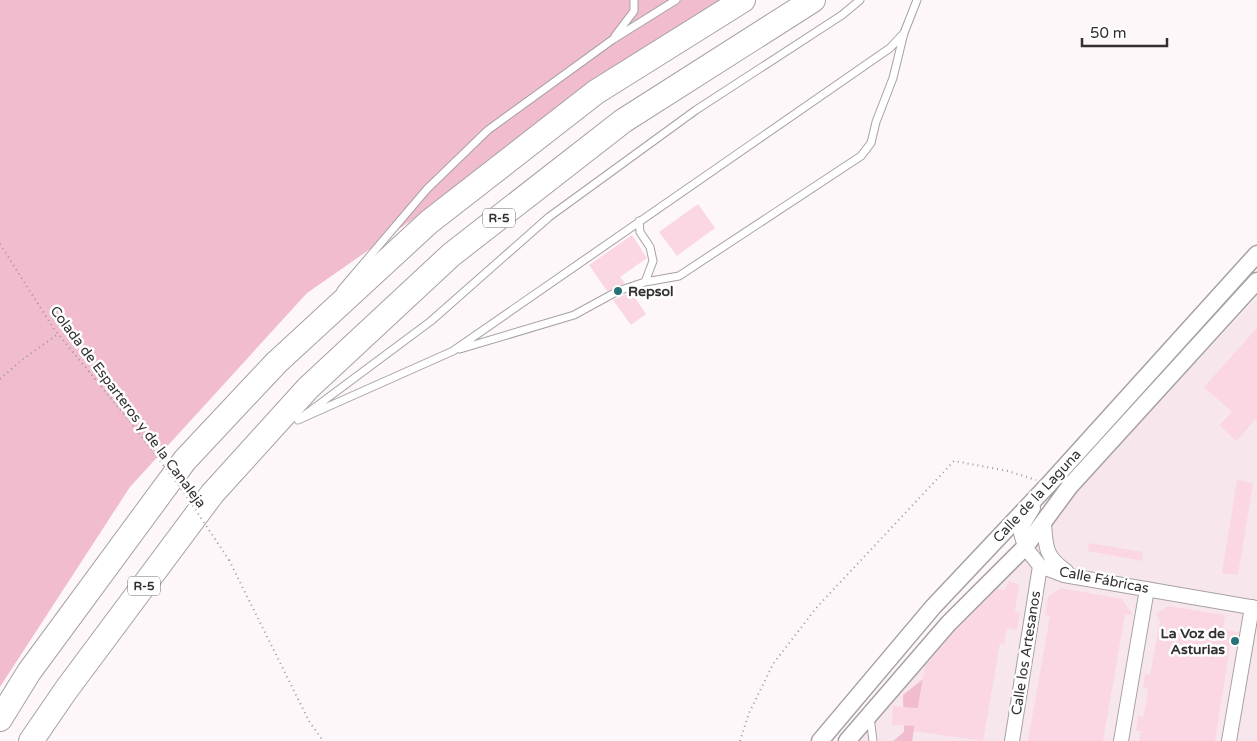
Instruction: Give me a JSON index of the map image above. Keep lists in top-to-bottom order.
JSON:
{
  "streets": {
    "highway": ["R-5"],
    "street": ["Calle de la Laguna", "Calle Fábricas", "Calle los Artesanos"],
    "path": ["Colada de Esparteros y de la Canaleja"]
  },
  "crossings": [
    ["Calle de la Laguna", "Calle Fábricas"],
    ["Calle Fábricas", "Calle los Artesanos"]
  ],
  "places": ["Repsol", "La Voz de Asturias"],
  "scale_bar": "50 m"
}
